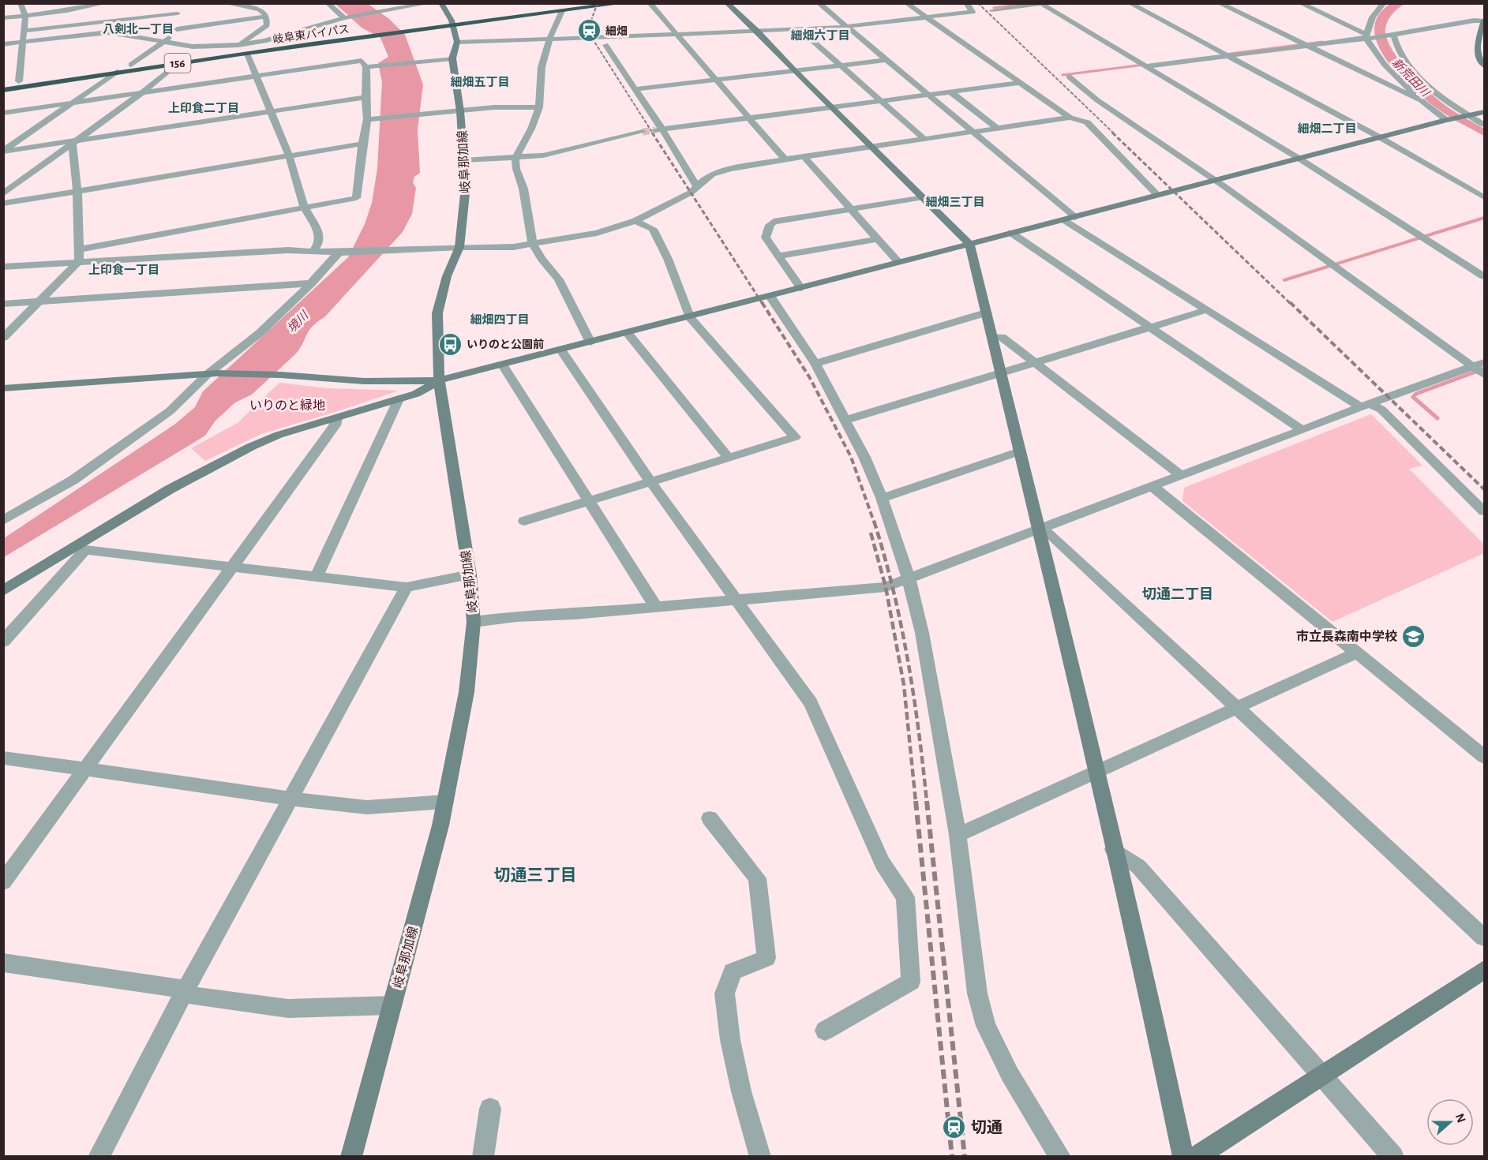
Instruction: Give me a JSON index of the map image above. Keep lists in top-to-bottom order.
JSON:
{
  "streets": {
    "highway": ["岐阜東バイパス", "156"],
    "street": ["岐阜那加線"]
  },
  "crossings": [
    ["岐阜東バイパス", "岐阜那加線"]
  ],
  "districts": [
    "八剣北一丁目",
    "細畑六丁目",
    "細畑五丁目",
    "上印食二丁目",
    "細畑二丁目",
    "細畑三丁目",
    "上印食一丁目",
    "細畑四丁目",
    "切通二丁目",
    "切通三丁目"
  ],
  "water": ["新荒田川", "境川"],
  "parks": ["いりのと緑地"],
  "places": {
    "station": ["細畑", "切通"],
    "bus stop": ["いりのと公園前"],
    "school or university": ["市立長森南中学校"]
  },
  "north": "right"
}
